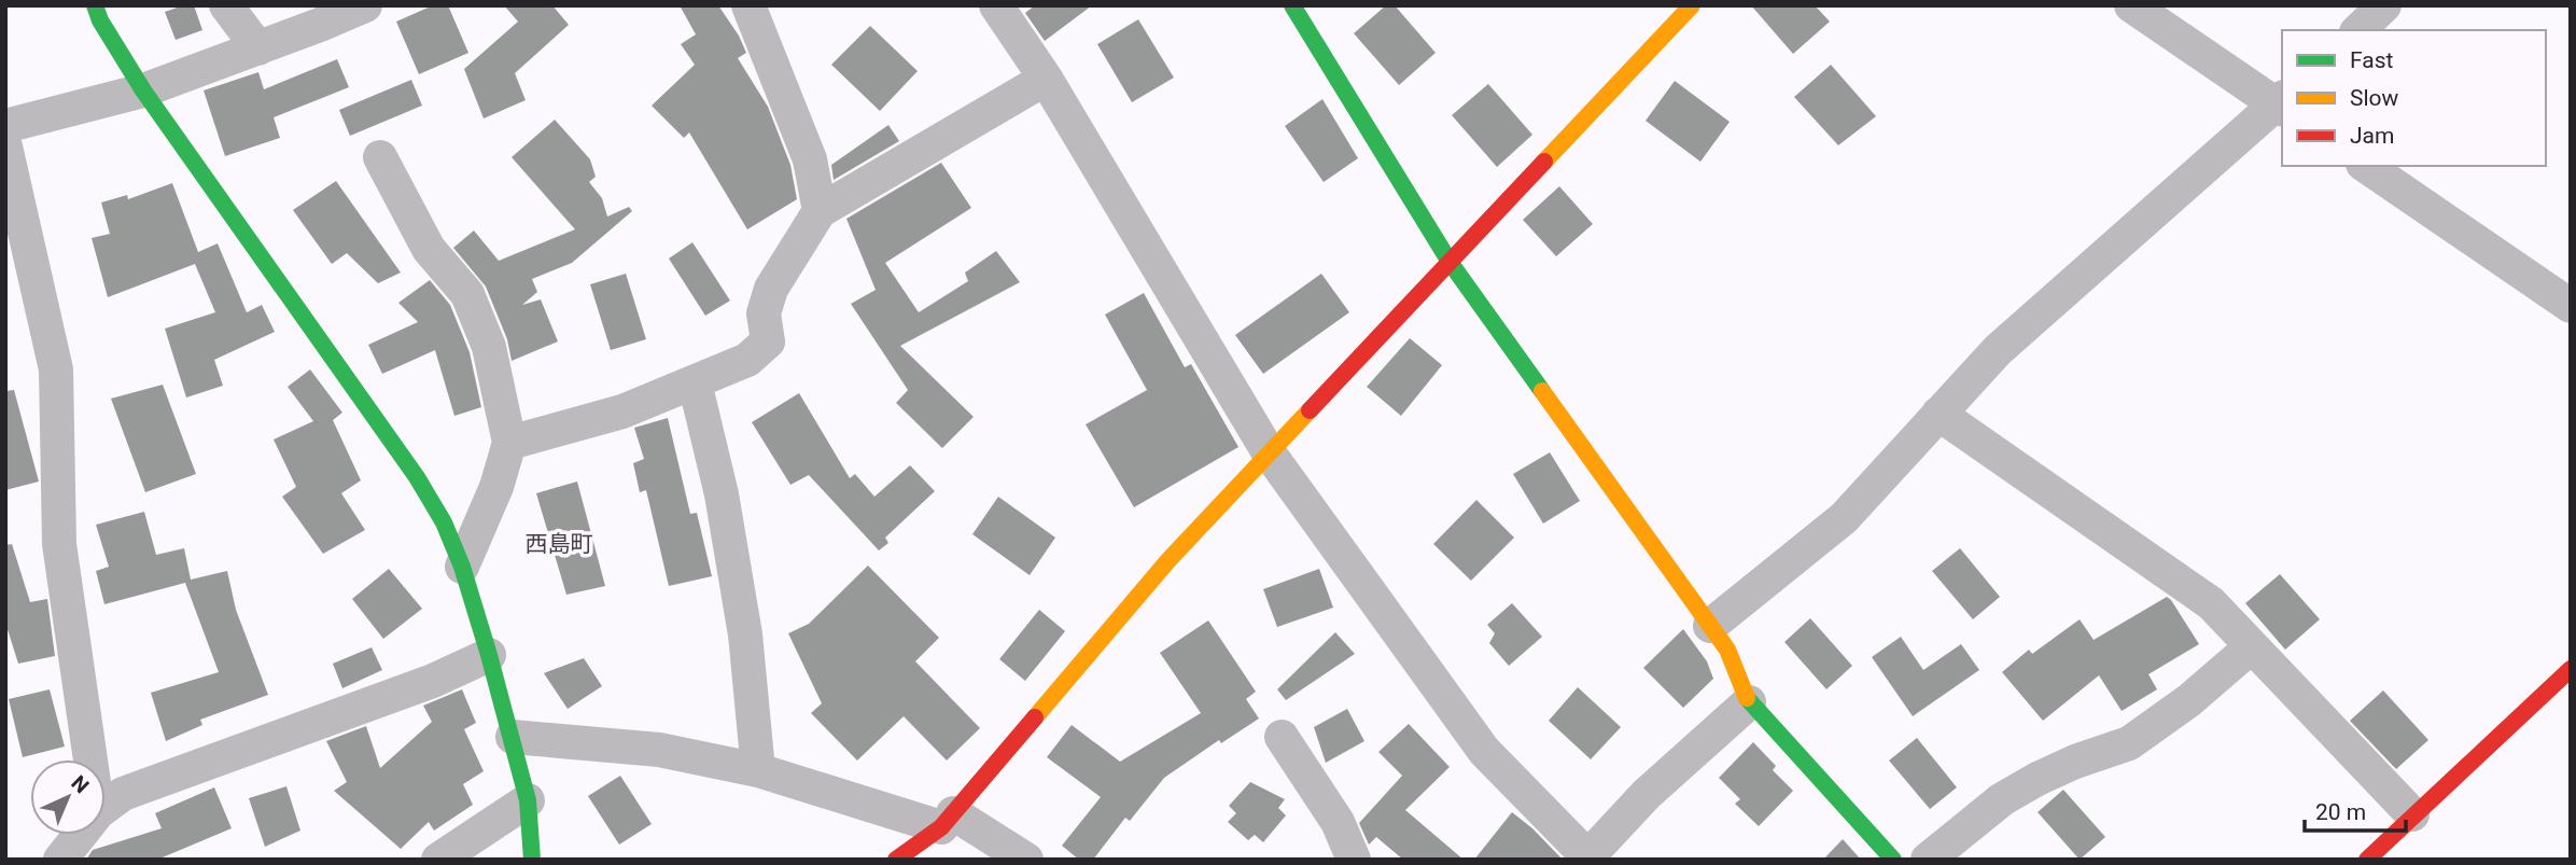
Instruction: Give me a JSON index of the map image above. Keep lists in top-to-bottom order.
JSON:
{
  "districts": ["西島町"],
  "legend": ["Fast", "Slow", "Jam"],
  "scale_bar": "20 m",
  "north": "top right"
}
